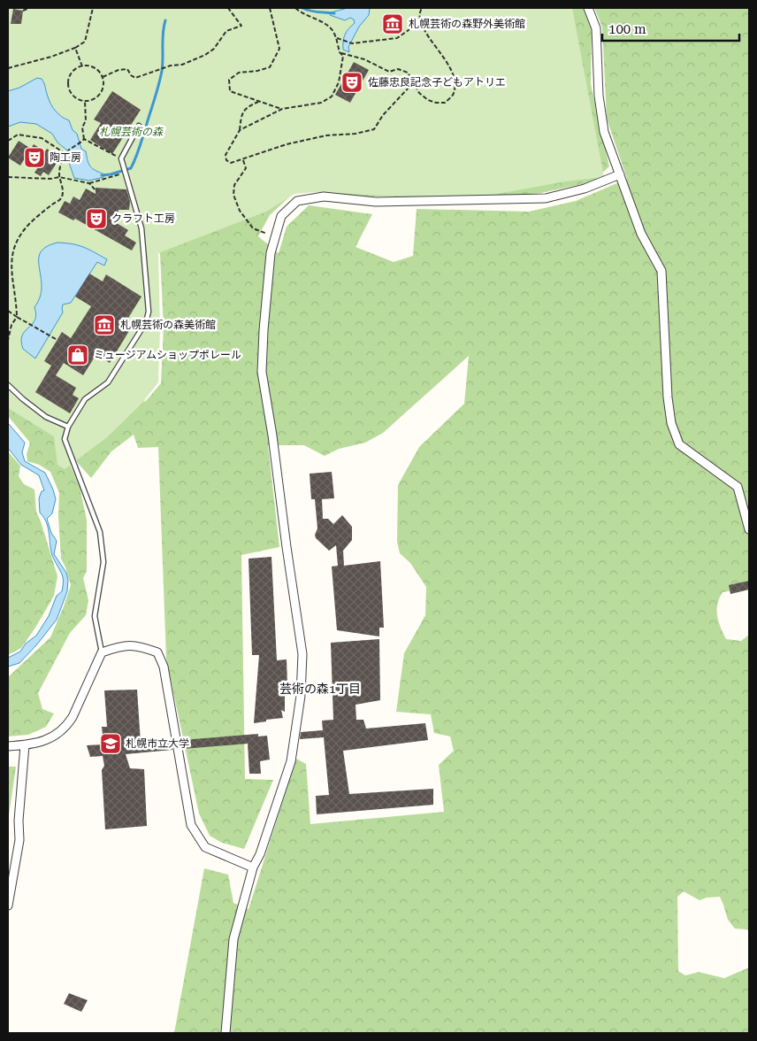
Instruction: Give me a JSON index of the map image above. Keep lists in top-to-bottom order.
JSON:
{
  "districts": ["芸術の森1丁目"],
  "parks": ["札幌芸術の森"],
  "places": {
    "museum": ["札幌芸術の森野外美術館", "札幌芸術の森美術館"],
    "theatre": ["佐藤忠良記念子どもアトリエ", "陶工房", "クラフト工房"],
    "shop": ["ミュージアムショップポレール"],
    "school or university": ["札幌市立大学"]
  },
  "scale_bar": "100 m"
}
